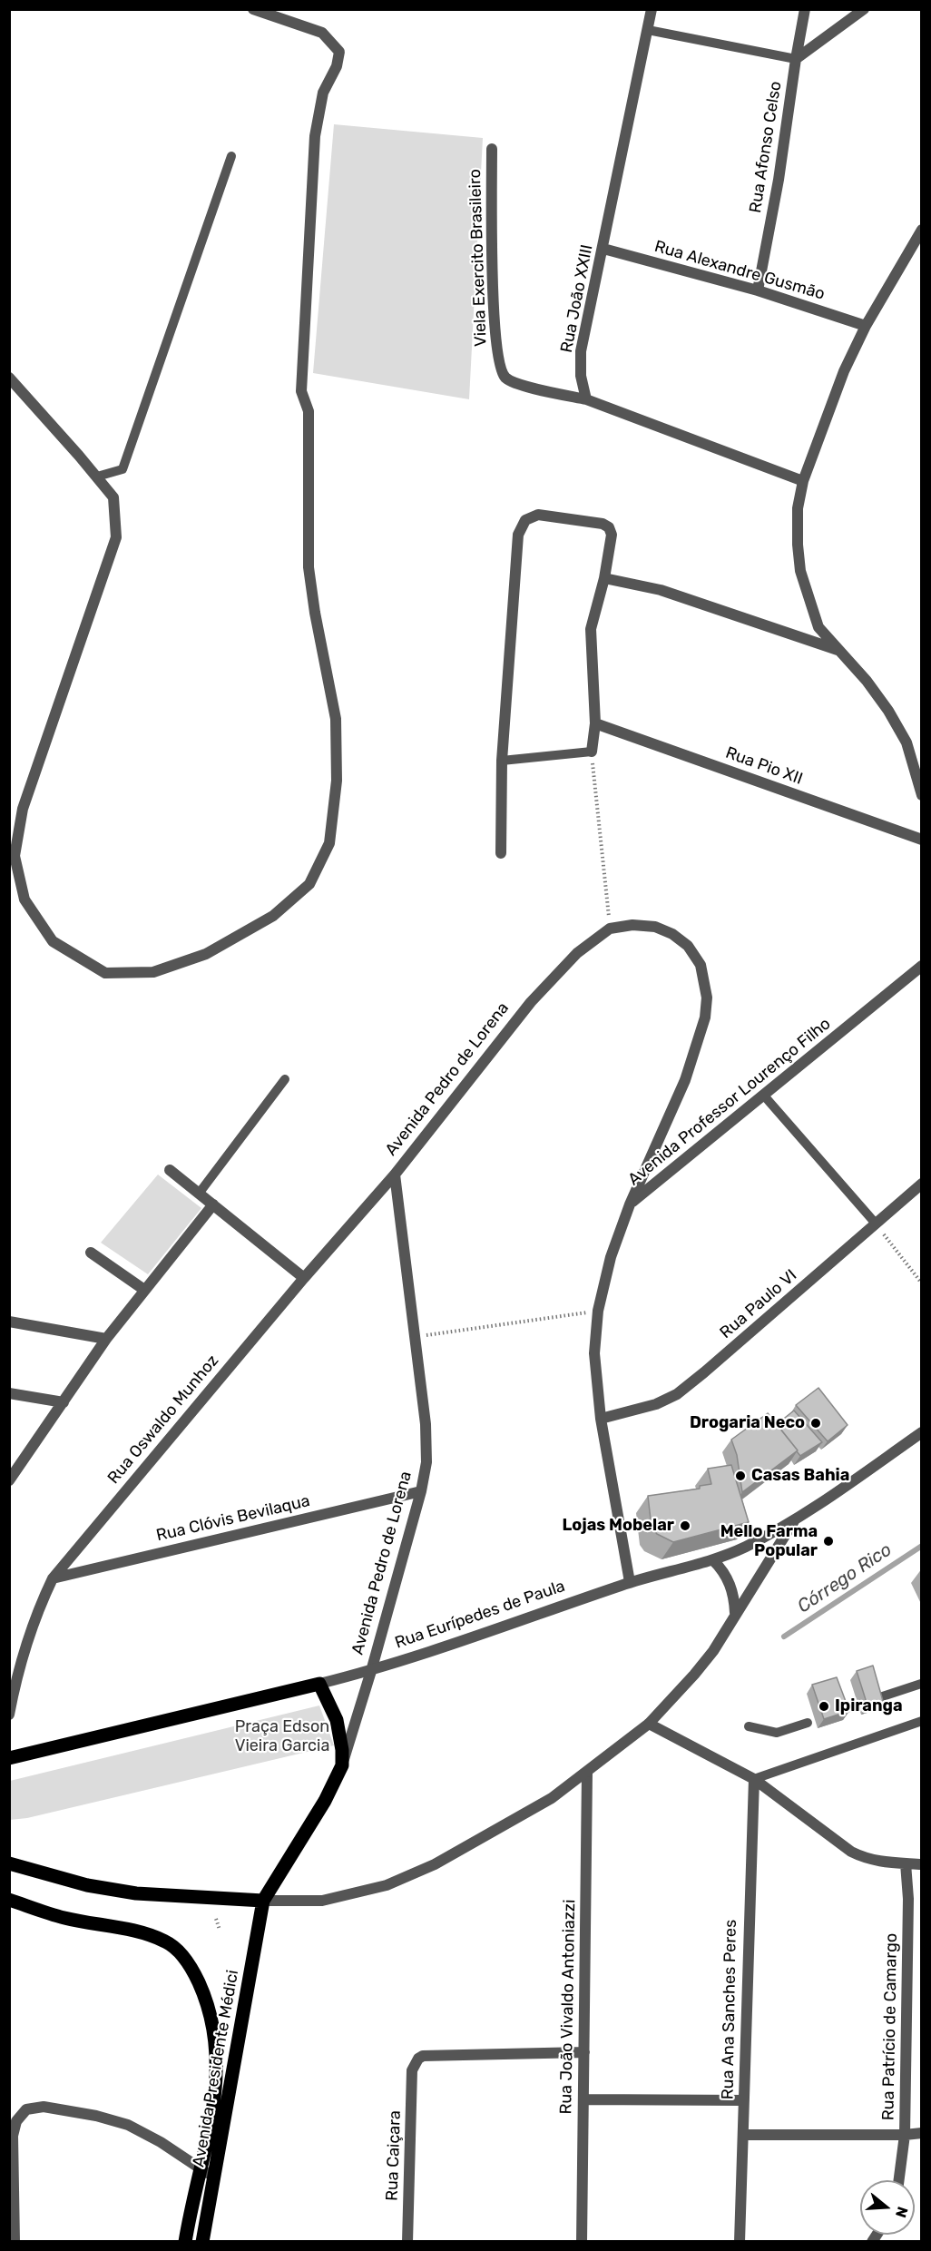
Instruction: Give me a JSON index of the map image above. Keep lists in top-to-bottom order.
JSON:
{
  "streets": {
    "main road": ["Avenida Pedro de Lorena", "Rua Eurípedes de Paula", "Avenida Presidente Médici"],
    "street": [
      "Rua Afonso Celso",
      "Viela Exercito Brasileiro",
      "Rua Alexandre Gusmão",
      "Rua João XXIII",
      "Rua Pio XII",
      "Avenida Professor Lourenço Filho",
      "Rua Paulo VI",
      "Rua Oswaldo Munhoz",
      "Rua Clóvis Bevilaqua",
      "Rua João Vivaldo Antoniazzi",
      "Rua Ana Sanches Peres",
      "Rua Patrício de Camargo",
      "Rua Caiçara"
    ]
  },
  "crossings": [
    ["Rua Afonso Celso", "Rua Alexandre Gusmão"],
    ["Viela Exercito Brasileiro", "Rua João XXIII"],
    ["Rua Alexandre Gusmão", "Rua João XXIII"],
    ["Avenida Pedro de Lorena", "Avenida Professor Lourenço Filho"],
    ["Avenida Pedro de Lorena", "Rua Oswaldo Munhoz"],
    ["Avenida Pedro de Lorena", "Rua Clóvis Bevilaqua"],
    ["Avenida Pedro de Lorena", "Rua Eurípedes de Paula"],
    ["Avenida Pedro de Lorena", "Avenida Presidente Médici"],
    ["Avenida Professor Lourenço Filho", "Rua Paulo VI"],
    ["Avenida Professor Lourenço Filho", "Rua Eurípedes de Paula"],
    ["Rua Oswaldo Munhoz", "Rua Clóvis Bevilaqua"],
    ["Rua João Vivaldo Antoniazzi", "Rua Caiçara"]
  ],
  "water": ["Córrego Rico"],
  "parks": ["Praça Edson Vieira Garcia"],
  "places": [
    "Drogaria Neco",
    "Casas Bahia",
    "Lojas Mobelar",
    "Mello Farma Popular",
    "Ipiranga"
  ],
  "north": "right"
}
